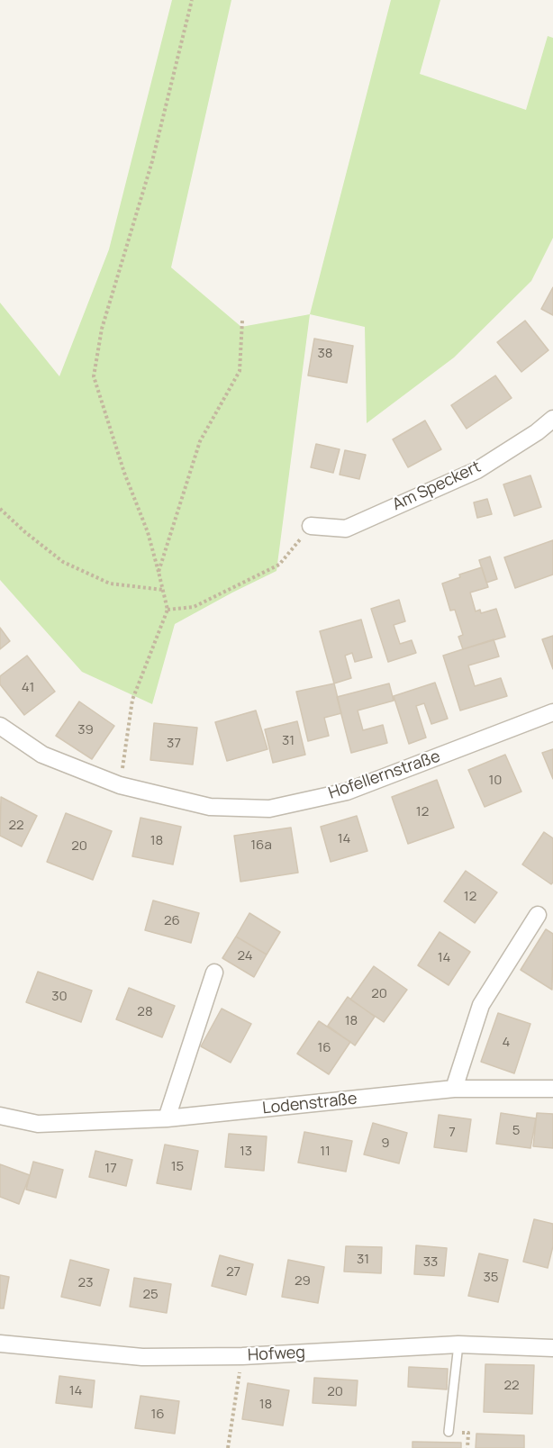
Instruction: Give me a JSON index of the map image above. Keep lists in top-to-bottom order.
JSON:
{
  "streets": {
    "street": [
      "Am Speckert",
      "Hofellernstraße",
      "Lodenstraße",
      "Hofweg"
    ]
  },
  "house_numbers": [
    "38",
    "41",
    "39",
    "31",
    "37",
    "10",
    "12",
    "22",
    "14",
    "18",
    "16a",
    "20",
    "12",
    "26",
    "24",
    "14",
    "20",
    "30",
    "28",
    "18",
    "4",
    "16",
    "5",
    "7",
    "9",
    "13",
    "11",
    "15",
    "17",
    "31",
    "33",
    "27",
    "35",
    "29",
    "23",
    "25",
    "22",
    "14",
    "20",
    "18",
    "16"
  ]
}
